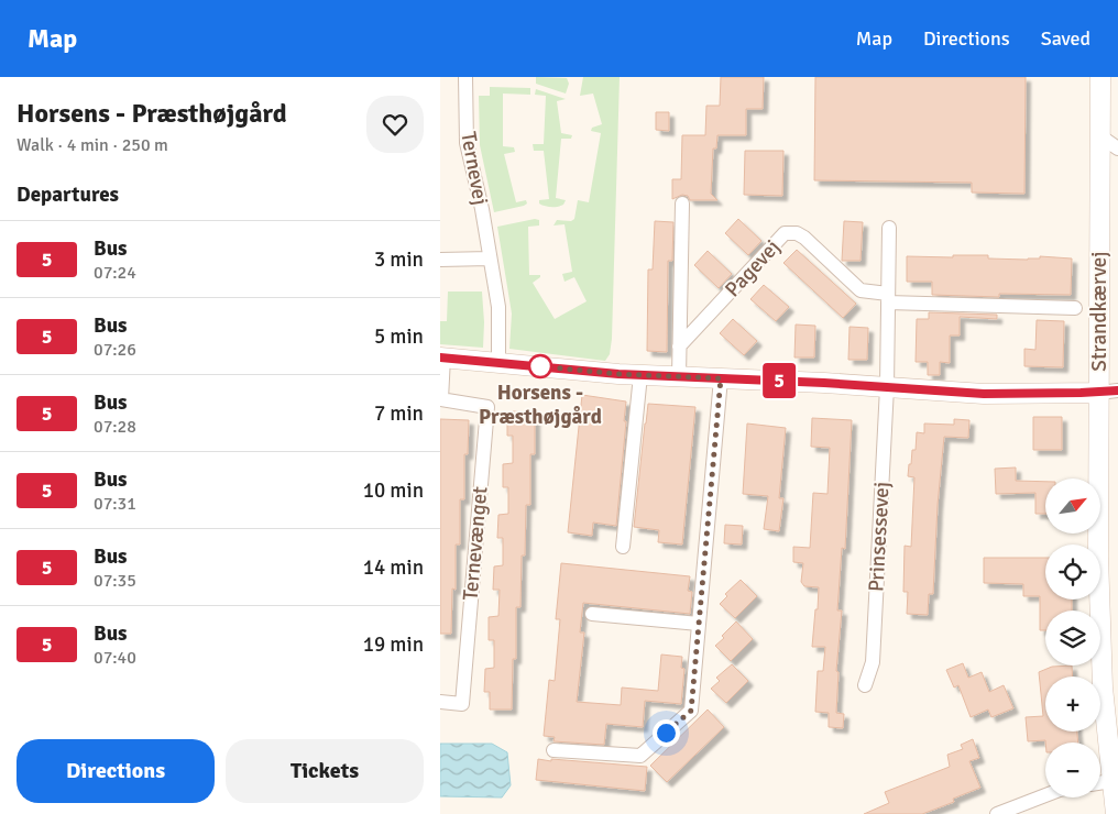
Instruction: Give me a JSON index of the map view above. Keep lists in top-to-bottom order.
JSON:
{
  "streets": {
    "main road": ["Strandkærvej"],
    "street": [
      "Ternevej",
      "Pagevej",
      "Prinsessevej",
      "Ternevænget"
    ]
  },
  "places": ["Horsens - Præsthøjgård"],
  "lines": ["bus line 5"],
  "north": "top right",
  "page": {
    "header": "Map",
    "nav": ["Map", "Directions", "Saved"],
    "heading": [
      ["Horsens - Præsthøjgård", "Walk · 4 min · 250 m"],
      "Departures"
    ],
    "on_map": "5",
    "list": [
      {
        "mark": "5",
        "name": "Bus",
        "note": "07:24",
        "value": "3 min"
      },
      {
        "mark": "5",
        "name": "Bus",
        "note": "07:26",
        "value": "5 min"
      },
      {
        "mark": "5",
        "name": "Bus",
        "note": "07:28",
        "value": "7 min"
      },
      {
        "mark": "5",
        "name": "Bus",
        "note": "07:31",
        "value": "10 min"
      },
      {
        "mark": "5",
        "name": "Bus",
        "note": "07:35",
        "value": "14 min"
      },
      {
        "mark": "5",
        "name": "Bus",
        "note": "07:40",
        "value": "19 min"
      }
    ],
    "map_buttons": ["+", "−"],
    "buttons": ["Directions", "Tickets"]
  }
}
